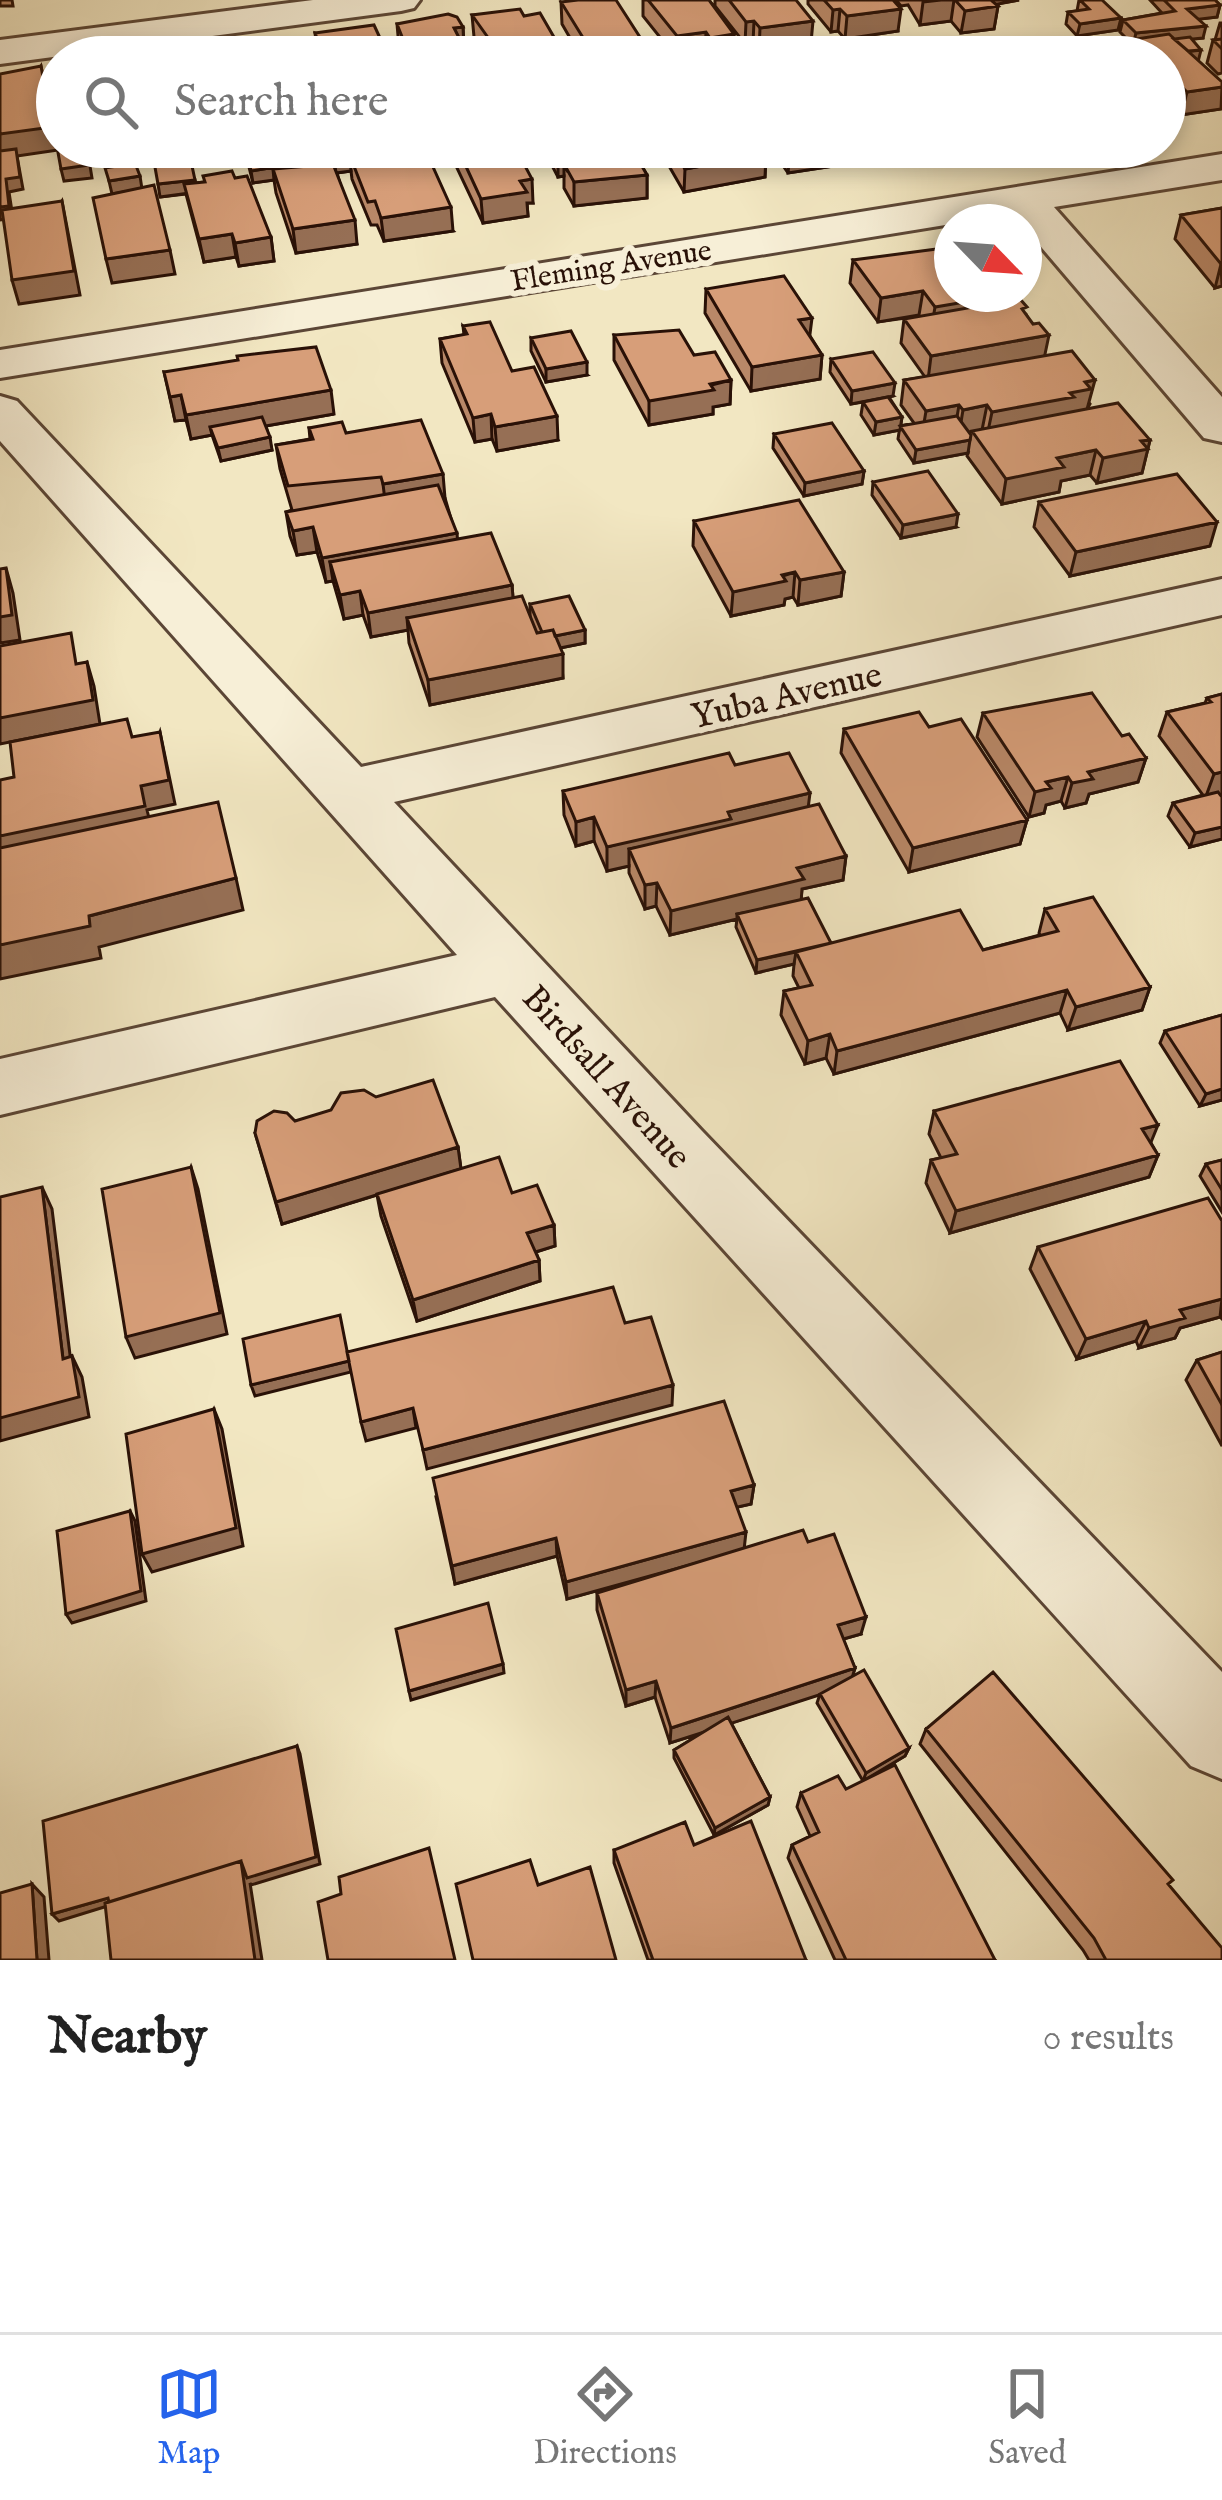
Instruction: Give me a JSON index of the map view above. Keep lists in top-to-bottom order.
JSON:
{
  "streets": {
    "street": ["Fleming Avenue", "Yuba Avenue", "Birdsall Avenue"]
  },
  "crossings": [
    ["Yuba Avenue", "Birdsall Avenue"]
  ],
  "north": "bottom right",
  "page": {
    "search": "Search here",
    "heading": ["Nearby", "0 results"],
    "nav": ["Map", "Directions", "Saved"]
  }
}
